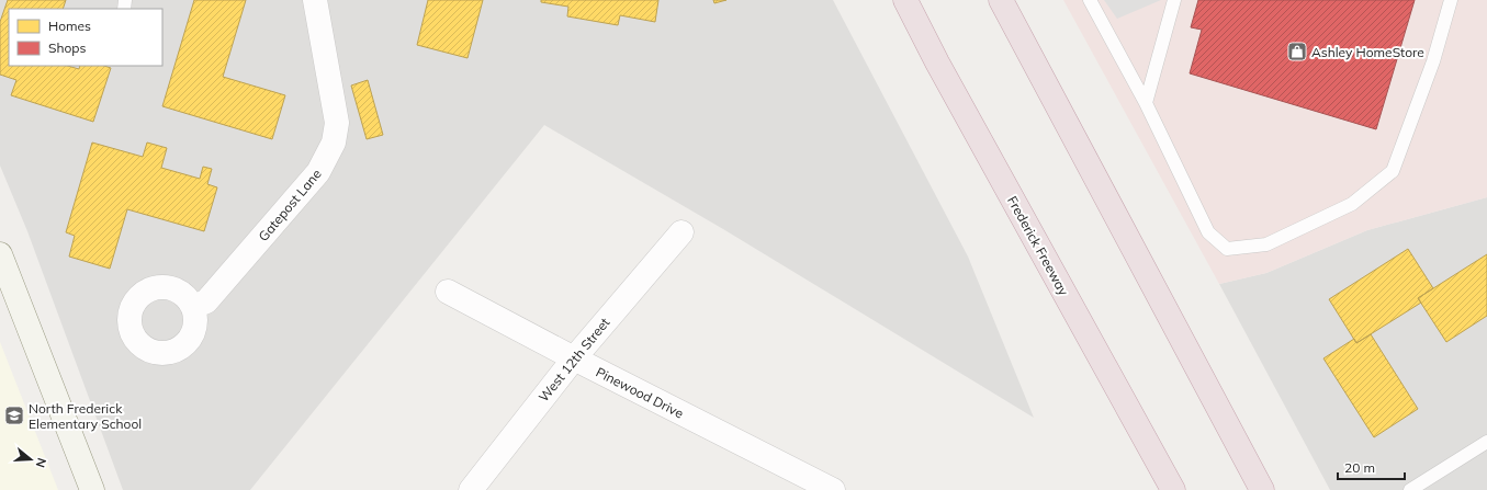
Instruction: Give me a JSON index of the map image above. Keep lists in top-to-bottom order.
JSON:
{
  "streets": {
    "highway": ["Frederick Freeway"],
    "street": ["Gatepost Lane", "West 12th Street", "Pinewood Drive"]
  },
  "crossings": [
    ["West 12th Street", "Pinewood Drive"]
  ],
  "places": {
    "shop": ["Ashley HomeStore"],
    "school or university": ["North Frederick Elementary School"]
  },
  "legend": ["Homes", "Shops"],
  "scale_bar": "20 m",
  "north": "right"
}
